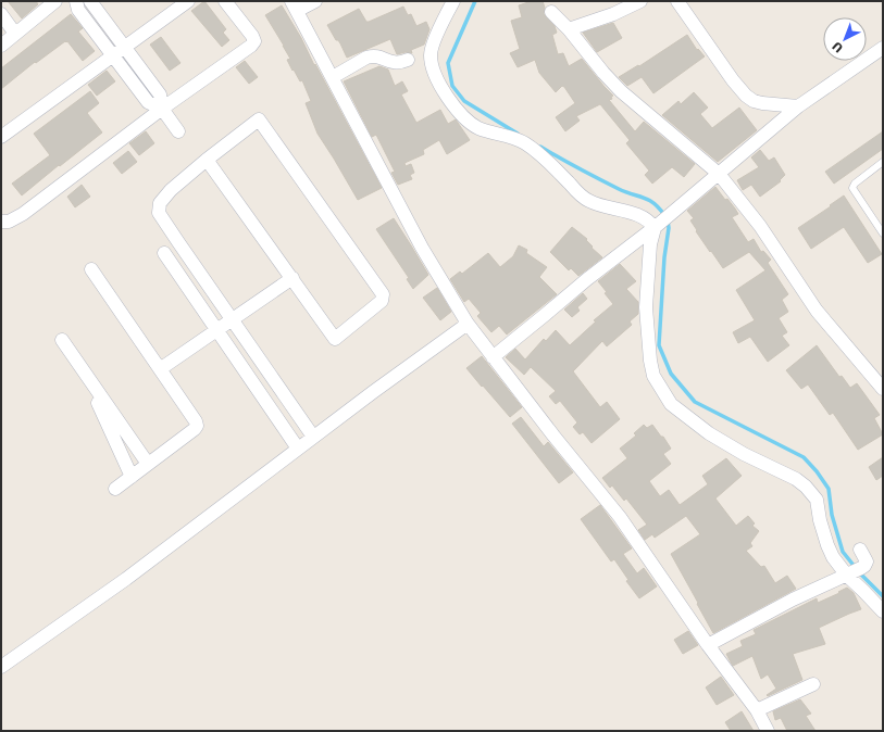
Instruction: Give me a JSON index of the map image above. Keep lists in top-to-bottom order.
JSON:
{
  "north": "bottom left"
}
